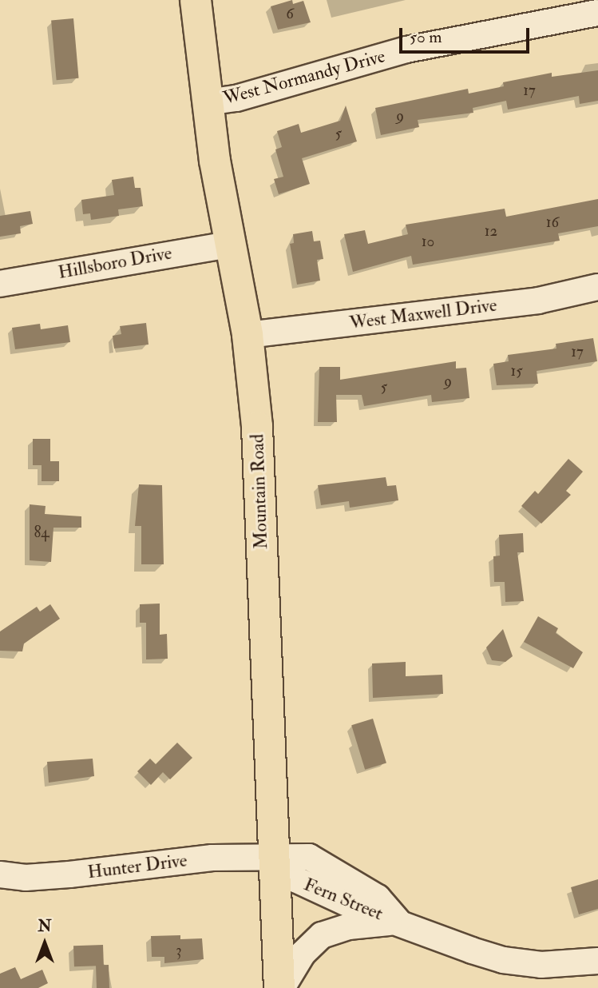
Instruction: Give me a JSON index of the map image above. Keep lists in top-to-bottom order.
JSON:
{
  "streets": {
    "main road": ["Mountain Road"],
    "street": [
      "West Normandy Drive",
      "Hillsboro Drive",
      "West Maxwell Drive",
      "Hunter Drive",
      "Fern Street"
    ]
  },
  "crossings": [
    ["West Normandy Drive", "Mountain Road"],
    ["Hillsboro Drive", "Mountain Road"],
    ["West Maxwell Drive", "Mountain Road"],
    ["Mountain Road", "Hunter Drive"],
    ["Mountain Road", "Fern Street"],
    ["Hunter Drive", "Fern Street"]
  ],
  "house_numbers": [
    "6",
    "17",
    "9",
    "5",
    "16",
    "12",
    "10",
    "17",
    "15",
    "9",
    "5",
    "84",
    "3"
  ],
  "scale_bar": "50 m",
  "north": "top"
}
